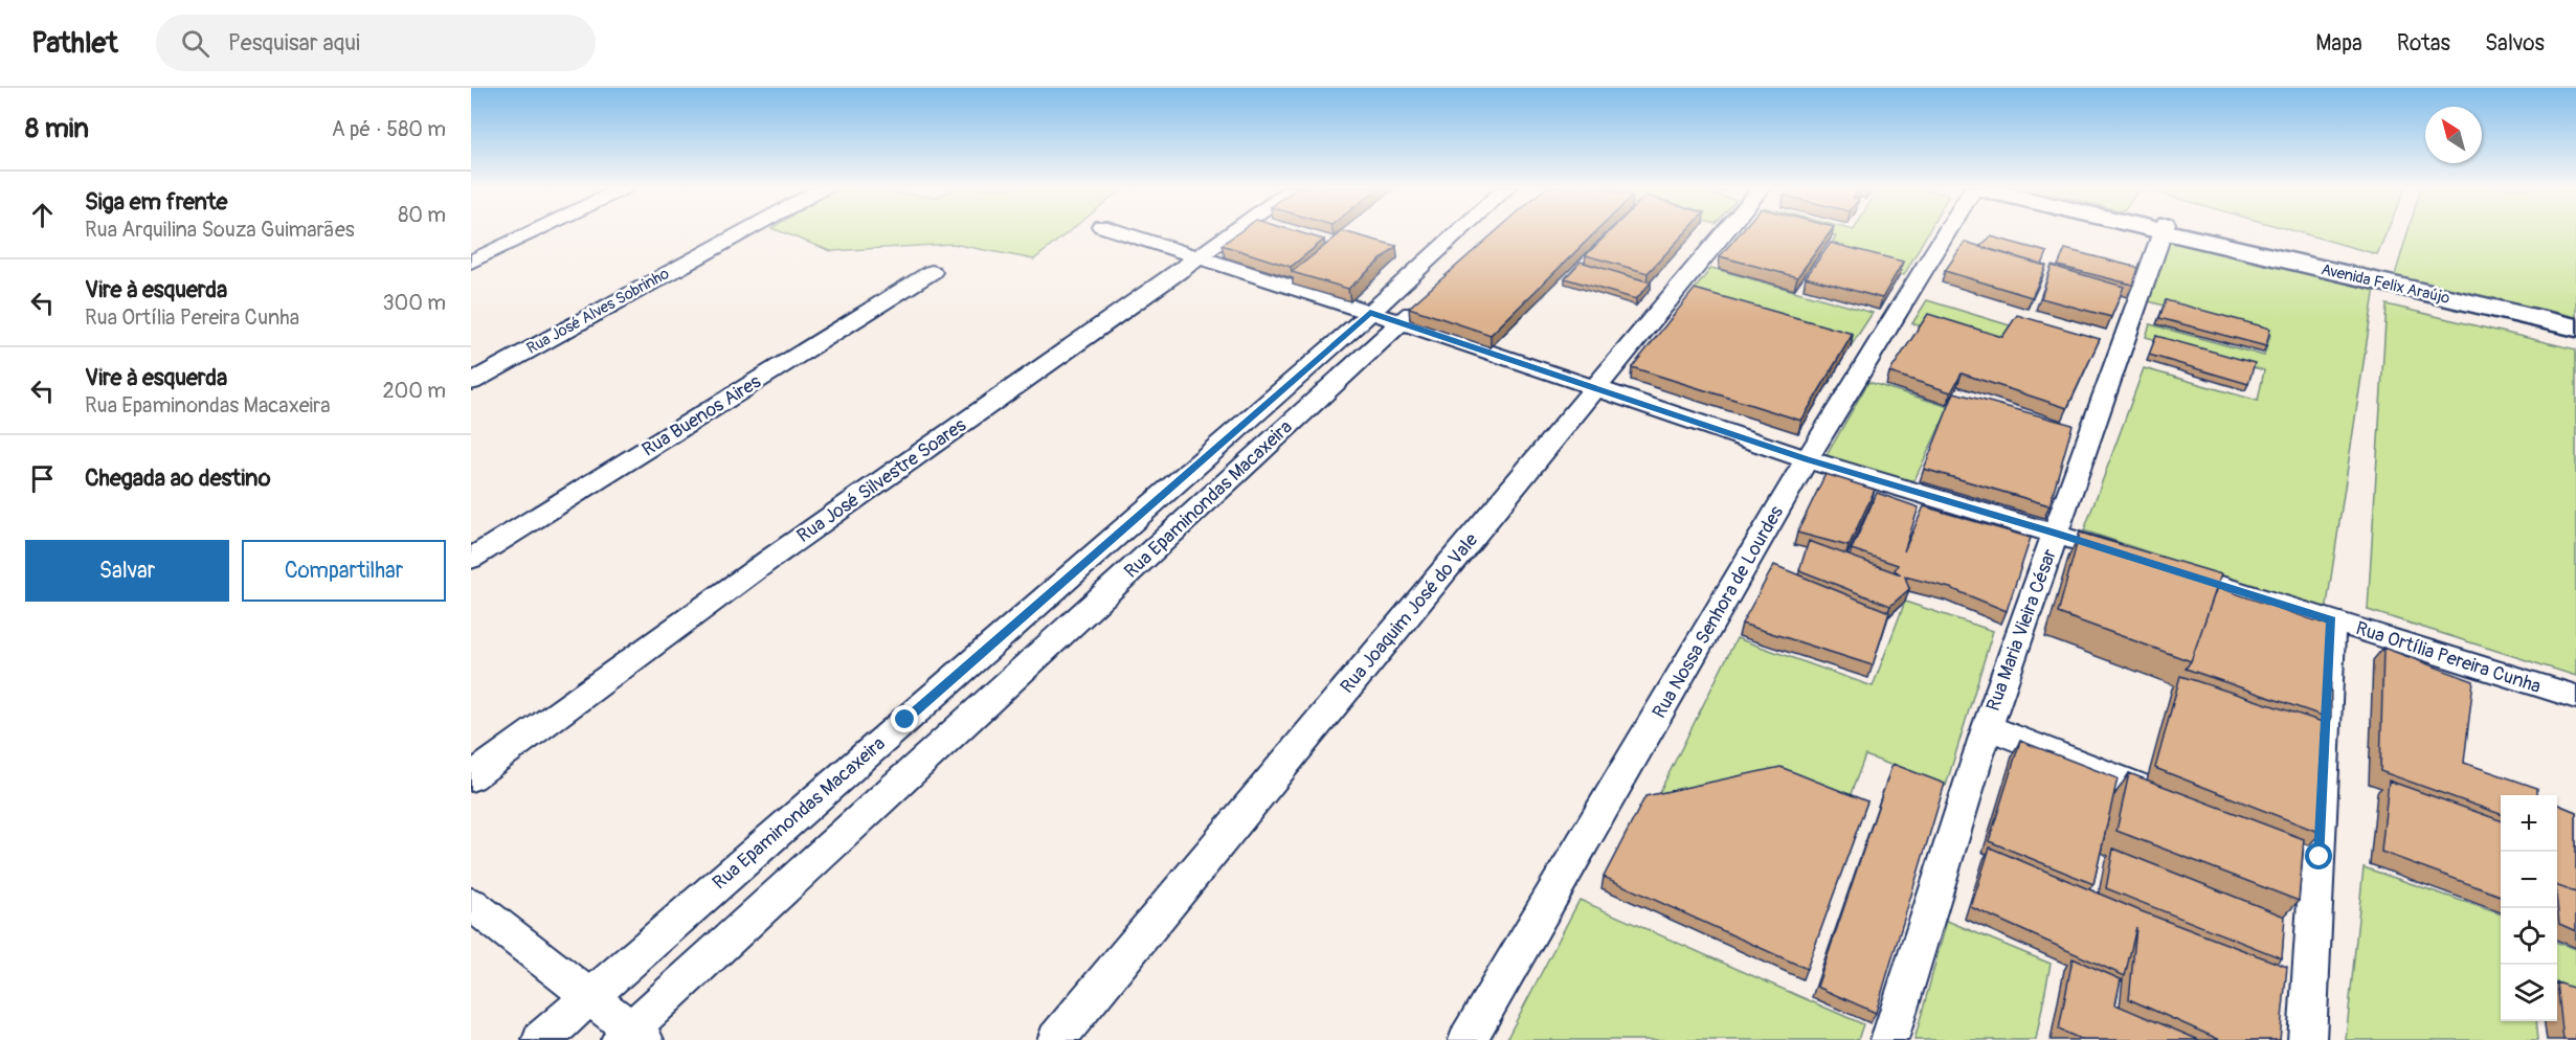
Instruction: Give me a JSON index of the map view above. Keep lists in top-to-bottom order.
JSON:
{
  "streets": {
    "main road": ["Avenida Felix Araújo"],
    "street": [
      "Rua José Alves Sobrinho",
      "Rua Buenos Aires",
      "Rua José Silvestre Soares",
      "Rua Epaminondas Macaxeira",
      "Rua Nossa Senhora de Lourdes",
      "Rua Joaquim José do Vale",
      "Rua Maria Vieira César",
      "Rua Ortília Pereira Cunha"
    ]
  },
  "crossings": [
    ["Rua José Silvestre Soares", "Rua Ortília Pereira Cunha"],
    ["Rua Epaminondas Macaxeira", "Rua Ortília Pereira Cunha"],
    ["Rua Nossa Senhora de Lourdes", "Rua Ortília Pereira Cunha"],
    ["Rua Joaquim José do Vale", "Rua Ortília Pereira Cunha"],
    ["Rua Maria Vieira César", "Rua Ortília Pereira Cunha"]
  ],
  "north": "top left",
  "page": {
    "header": "Pathlet",
    "search": "Pesquisar aqui",
    "nav": ["Mapa", "Rotas", "Salvos"],
    "heading": ["8 min", "A pé · 580 m"],
    "list": [
      ["Siga em frente", "Rua Arquilina Souza Guimarães", "80 m"],
      ["Vire à esquerda", "Rua Ortília Pereira Cunha", "300 m"],
      ["Vire à esquerda", "Rua Epaminondas Macaxeira", "200 m"],
      "Chegada ao destino"
    ],
    "buttons": ["Salvar", "Compartilhar"],
    "map_buttons": ["+", "−"]
  }
}
